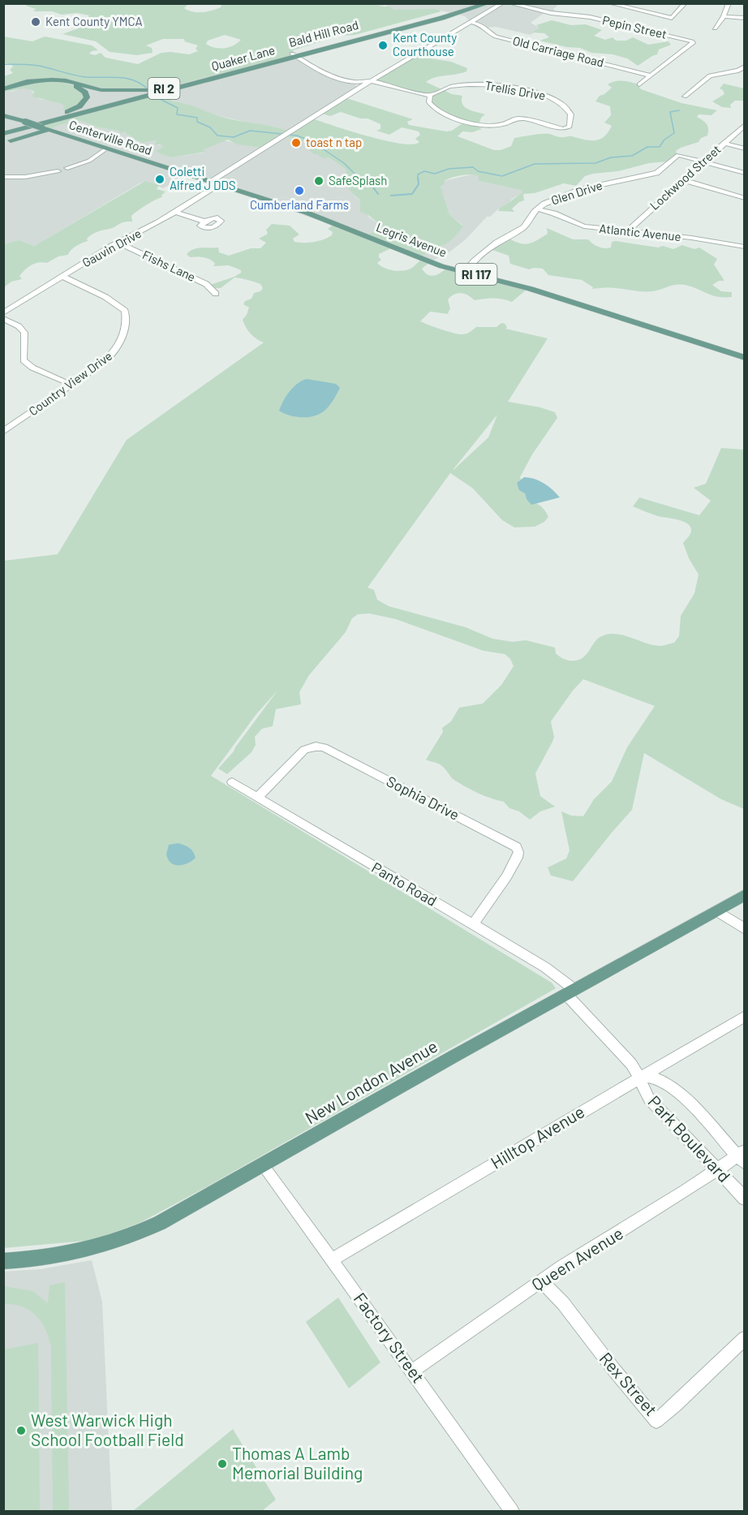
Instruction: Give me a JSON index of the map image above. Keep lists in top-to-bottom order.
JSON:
{
  "streets": {
    "main road": [
      "Bald Hill Road",
      "Quaker Lane",
      "RI 2",
      "Centerville Road",
      "Legris Avenue",
      "RI 117",
      "New London Avenue"
    ],
    "street": [
      "Pepin Street",
      "Old Carriage Road",
      "Trellis Drive",
      "Lockwood Street",
      "Glen Drive",
      "Atlantic Avenue",
      "Gauvin Drive",
      "Fishs Lane",
      "Country View Drive",
      "Sophia Drive",
      "Panto Road",
      "Hilltop Avenue",
      "Park Boulevard",
      "Queen Avenue",
      "Factory Street",
      "Rex Street"
    ]
  },
  "crossings": [
    ["Pepin Street", "Old Carriage Road"],
    ["Bald Hill Road", "Quaker Lane"],
    ["Centerville Road", "Legris Avenue"],
    ["Lockwood Street", "Glen Drive"],
    ["Lockwood Street", "Atlantic Avenue"],
    ["Glen Drive", "Atlantic Avenue"],
    ["Glen Drive", "Legris Avenue"],
    ["Legris Avenue", "Gauvin Drive"],
    ["Gauvin Drive", "Fishs Lane"],
    ["Gauvin Drive", "Country View Drive"],
    ["Sophia Drive", "Panto Road"],
    ["Panto Road", "New London Avenue"],
    ["Panto Road", "Park Boulevard"],
    ["New London Avenue", "Park Boulevard"],
    ["New London Avenue", "Factory Street"],
    ["Hilltop Avenue", "Park Boulevard"],
    ["Hilltop Avenue", "Factory Street"],
    ["Park Boulevard", "Queen Avenue"],
    ["Queen Avenue", "Factory Street"],
    ["Queen Avenue", "Rex Street"]
  ],
  "places": [
    "Kent County YMCA",
    "Kent County Courthouse",
    "toast n tap",
    "Coletti Alfred J DDS",
    "SafeSplash",
    "Cumberland Farms",
    "West Warwick High School Football Field",
    "Thomas A Lamb Memorial Building"
  ]
}
